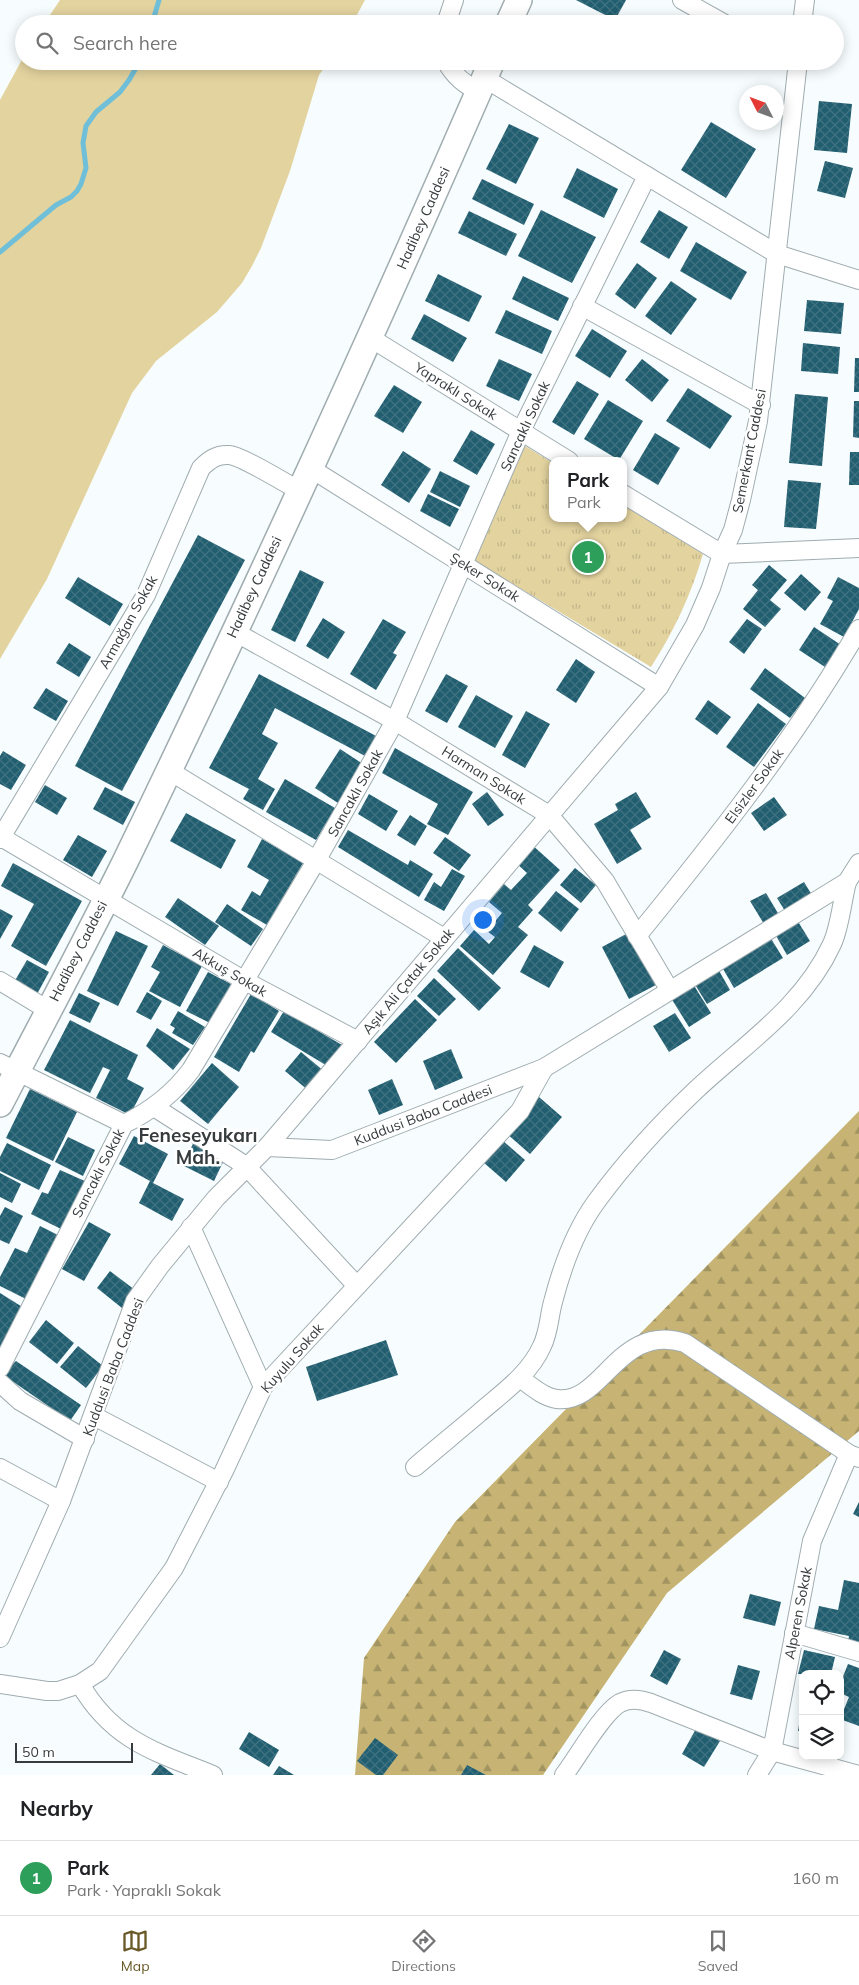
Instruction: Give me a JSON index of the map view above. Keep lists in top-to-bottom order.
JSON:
{
  "streets": {
    "main road": ["Hadibey Caddesi"],
    "street": [
      "Yapraklı Sokak",
      "Sancaklı Sokak",
      "Semerkant Caddesi",
      "Şeker Sokak",
      "Armağan Sokak",
      "Harman Sokak",
      "Elsizler Sokak",
      "Akkuş Sokak",
      "Aşık Ali Çatak Sokak",
      "Kuddusi Baba Caddesi",
      "Kuyulu Sokak",
      "Alperen Sokak"
    ]
  },
  "crossings": [
    ["Hadibey Caddesi", "Yapraklı Sokak"],
    ["Hadibey Caddesi", "Şeker Sokak"],
    ["Hadibey Caddesi", "Armağan Sokak"],
    ["Hadibey Caddesi", "Harman Sokak"],
    ["Hadibey Caddesi", "Akkuş Sokak"],
    ["Yapraklı Sokak", "Sancaklı Sokak"],
    ["Sancaklı Sokak", "Şeker Sokak"],
    ["Sancaklı Sokak", "Harman Sokak"],
    ["Sancaklı Sokak", "Akkuş Sokak"],
    ["Semerkant Caddesi", "Şeker Sokak"],
    ["Semerkant Caddesi", "Harman Sokak"],
    ["Semerkant Caddesi", "Aşık Ali Çatak Sokak"],
    ["Armağan Sokak", "Akkuş Sokak"],
    ["Harman Sokak", "Elsizler Sokak"],
    ["Harman Sokak", "Aşık Ali Çatak Sokak"],
    ["Harman Sokak", "Kuddusi Baba Caddesi"],
    ["Akkuş Sokak", "Aşık Ali Çatak Sokak"],
    ["Aşık Ali Çatak Sokak", "Kuddusi Baba Caddesi"],
    ["Kuddusi Baba Caddesi", "Kuyulu Sokak"]
  ],
  "districts": ["Feneseyukarı Mah."],
  "scale_bar": "50 m",
  "north": "top left",
  "page": {
    "search": "Search here",
    "popup": ["Park", "Park"],
    "pins": "1",
    "scale": "50 m",
    "heading": "Nearby",
    "list": [
      {
        "mark": "1",
        "name": "Park",
        "note": "Park · Yapraklı Sokak",
        "value": "160 m"
      }
    ],
    "nav": ["Map", "Directions", "Saved"]
  }
}
